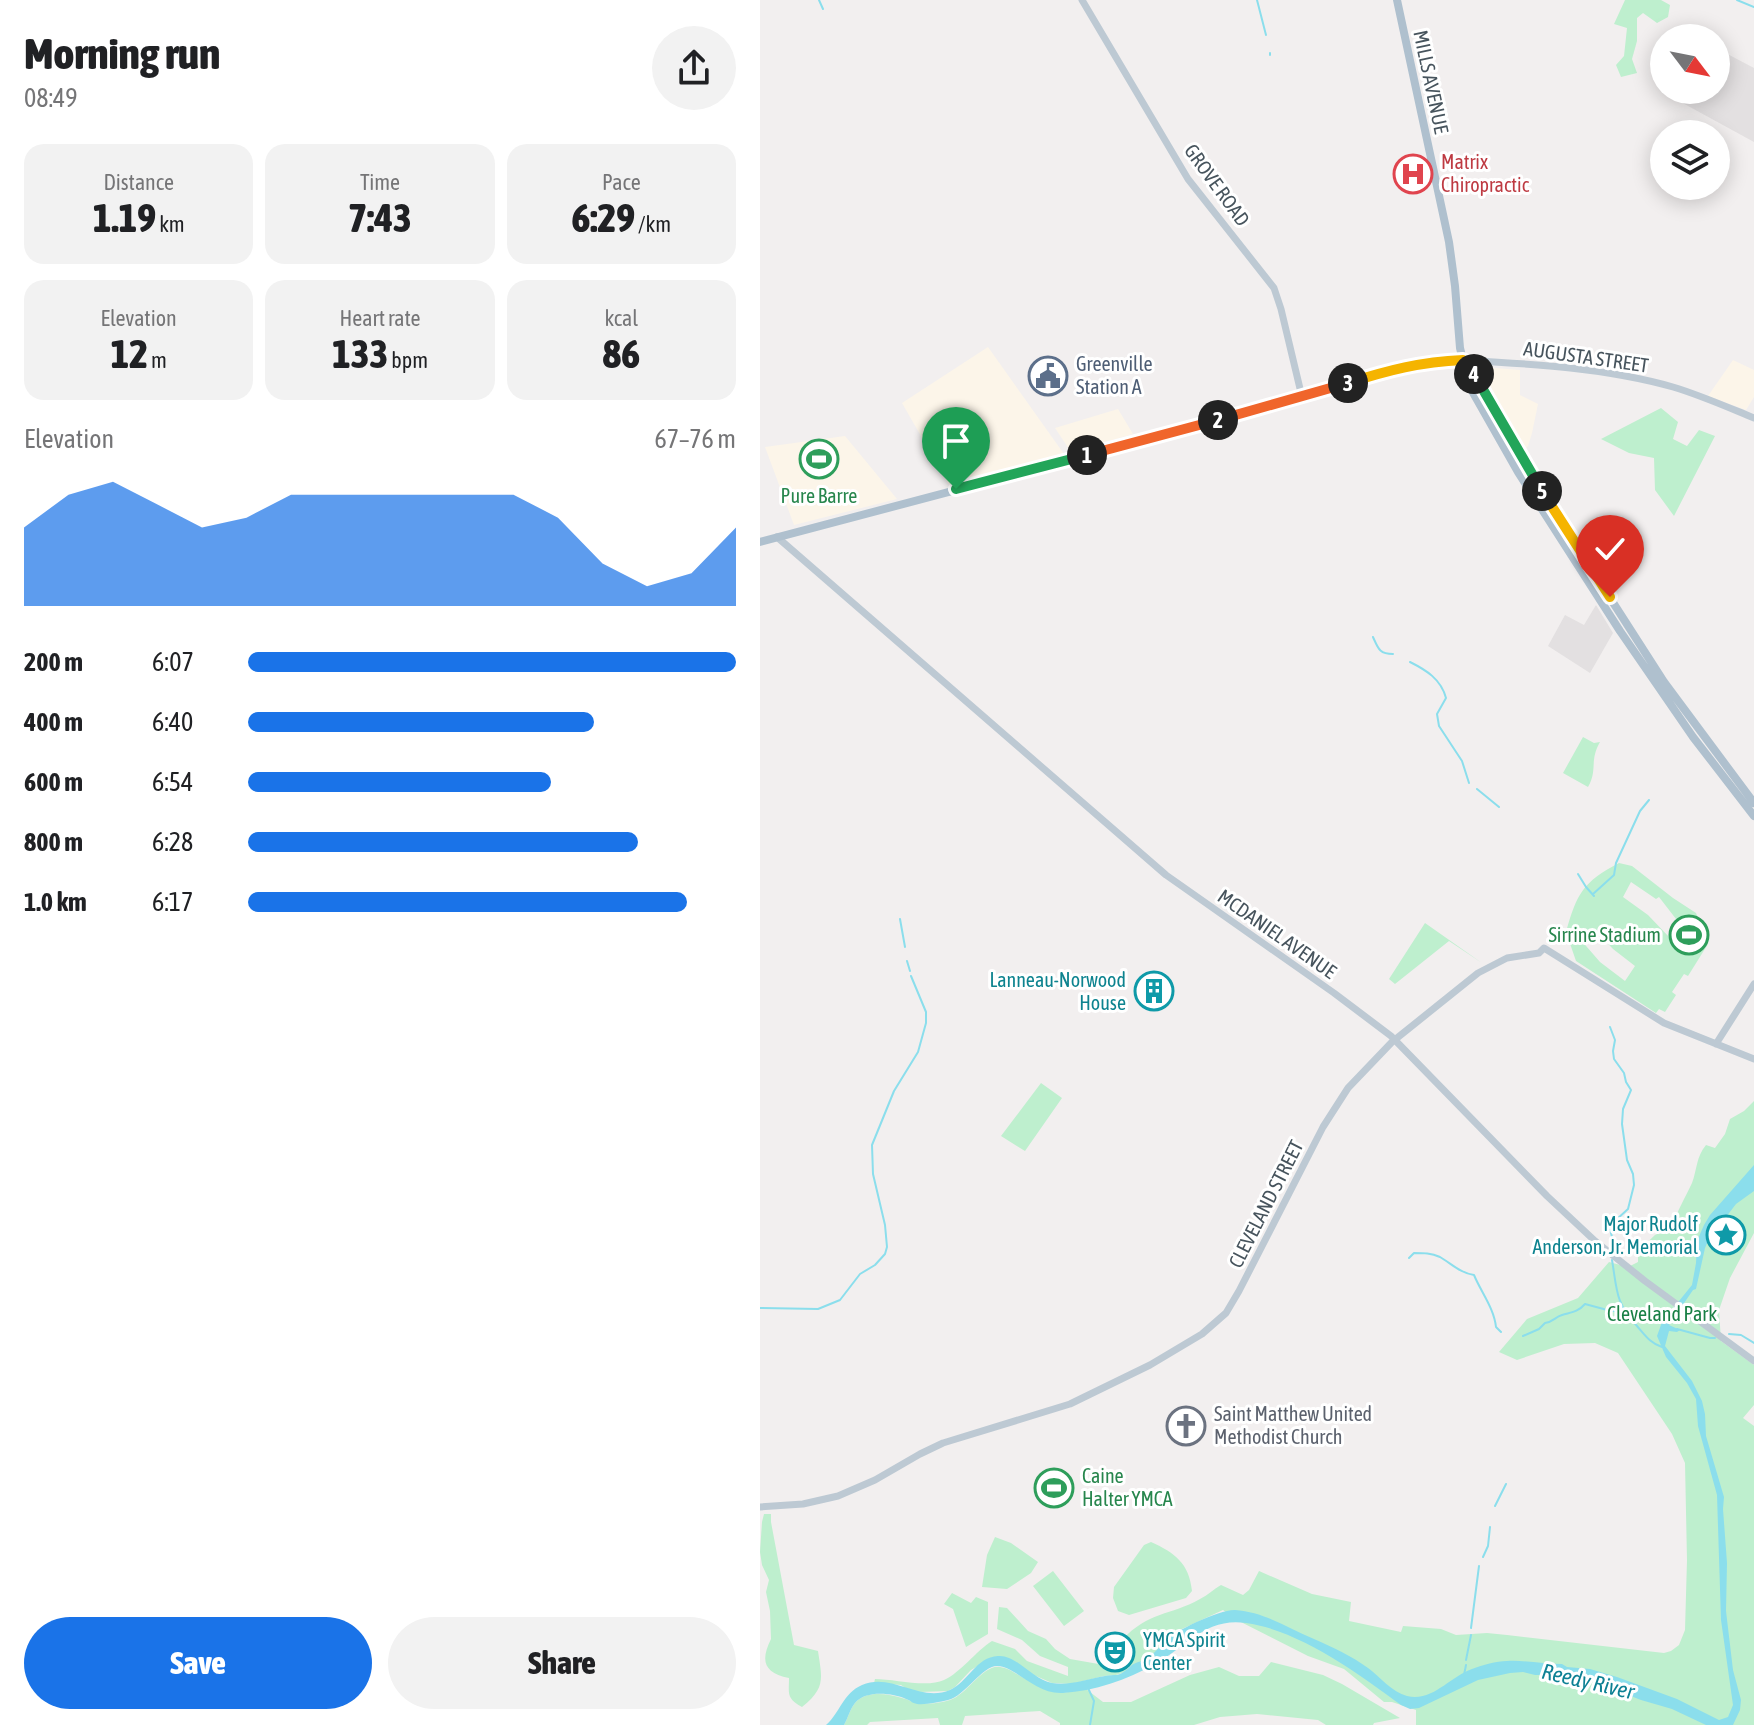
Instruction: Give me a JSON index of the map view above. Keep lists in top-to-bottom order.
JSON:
{
  "streets": {
    "main road": ["MILLS AVENUE", "AUGUSTA STREET"],
    "street": ["GROVE ROAD", "MCDANIEL AVENUE", "CLEVELAND STREET"]
  },
  "crossings": [
    ["MILLS AVENUE", "AUGUSTA STREET"],
    ["GROVE ROAD", "AUGUSTA STREET"],
    ["AUGUSTA STREET", "MCDANIEL AVENUE"],
    ["MCDANIEL AVENUE", "CLEVELAND STREET"]
  ],
  "water": ["Reedy River"],
  "parks": ["Cleveland Park"],
  "places": {
    "hospital": ["Matrix Chiropractic"],
    "public building": ["Greenville Station A"],
    "sports": ["Pure Barre", "Sirrine Stadium", "Caine Halter YMCA"],
    "building": ["Lanneau-Norwood House"],
    "place": ["Major Rudolf Anderson, Jr. Memorial"],
    "church": ["Saint Matthew United Methodist Church"],
    "theatre": ["YMCA Spirit Center"]
  },
  "north": "bottom right",
  "page": {
    "heading": ["Morning run", "08:49"],
    "stats": [
      ["Distance", "1.19 km"],
      ["Time", "7:43"],
      ["Pace", "6:29 /km"],
      ["Elevation", "12 m"],
      ["Heart rate", "133 bpm"],
      ["kcal", "86"]
    ],
    "pins": [
      "4",
      "3",
      "2",
      "1",
      "5"
    ],
    "chart": ["Elevation", "67–76 m"],
    "list": [
      {
        "name": "200 m",
        "note": "6:07"
      },
      {
        "name": "400 m",
        "note": "6:40"
      },
      {
        "name": "600 m",
        "note": "6:54"
      },
      {
        "name": "800 m",
        "note": "6:28"
      },
      {
        "name": "1.0 km",
        "note": "6:17"
      }
    ],
    "buttons": ["Save", "Share"]
  }
}
